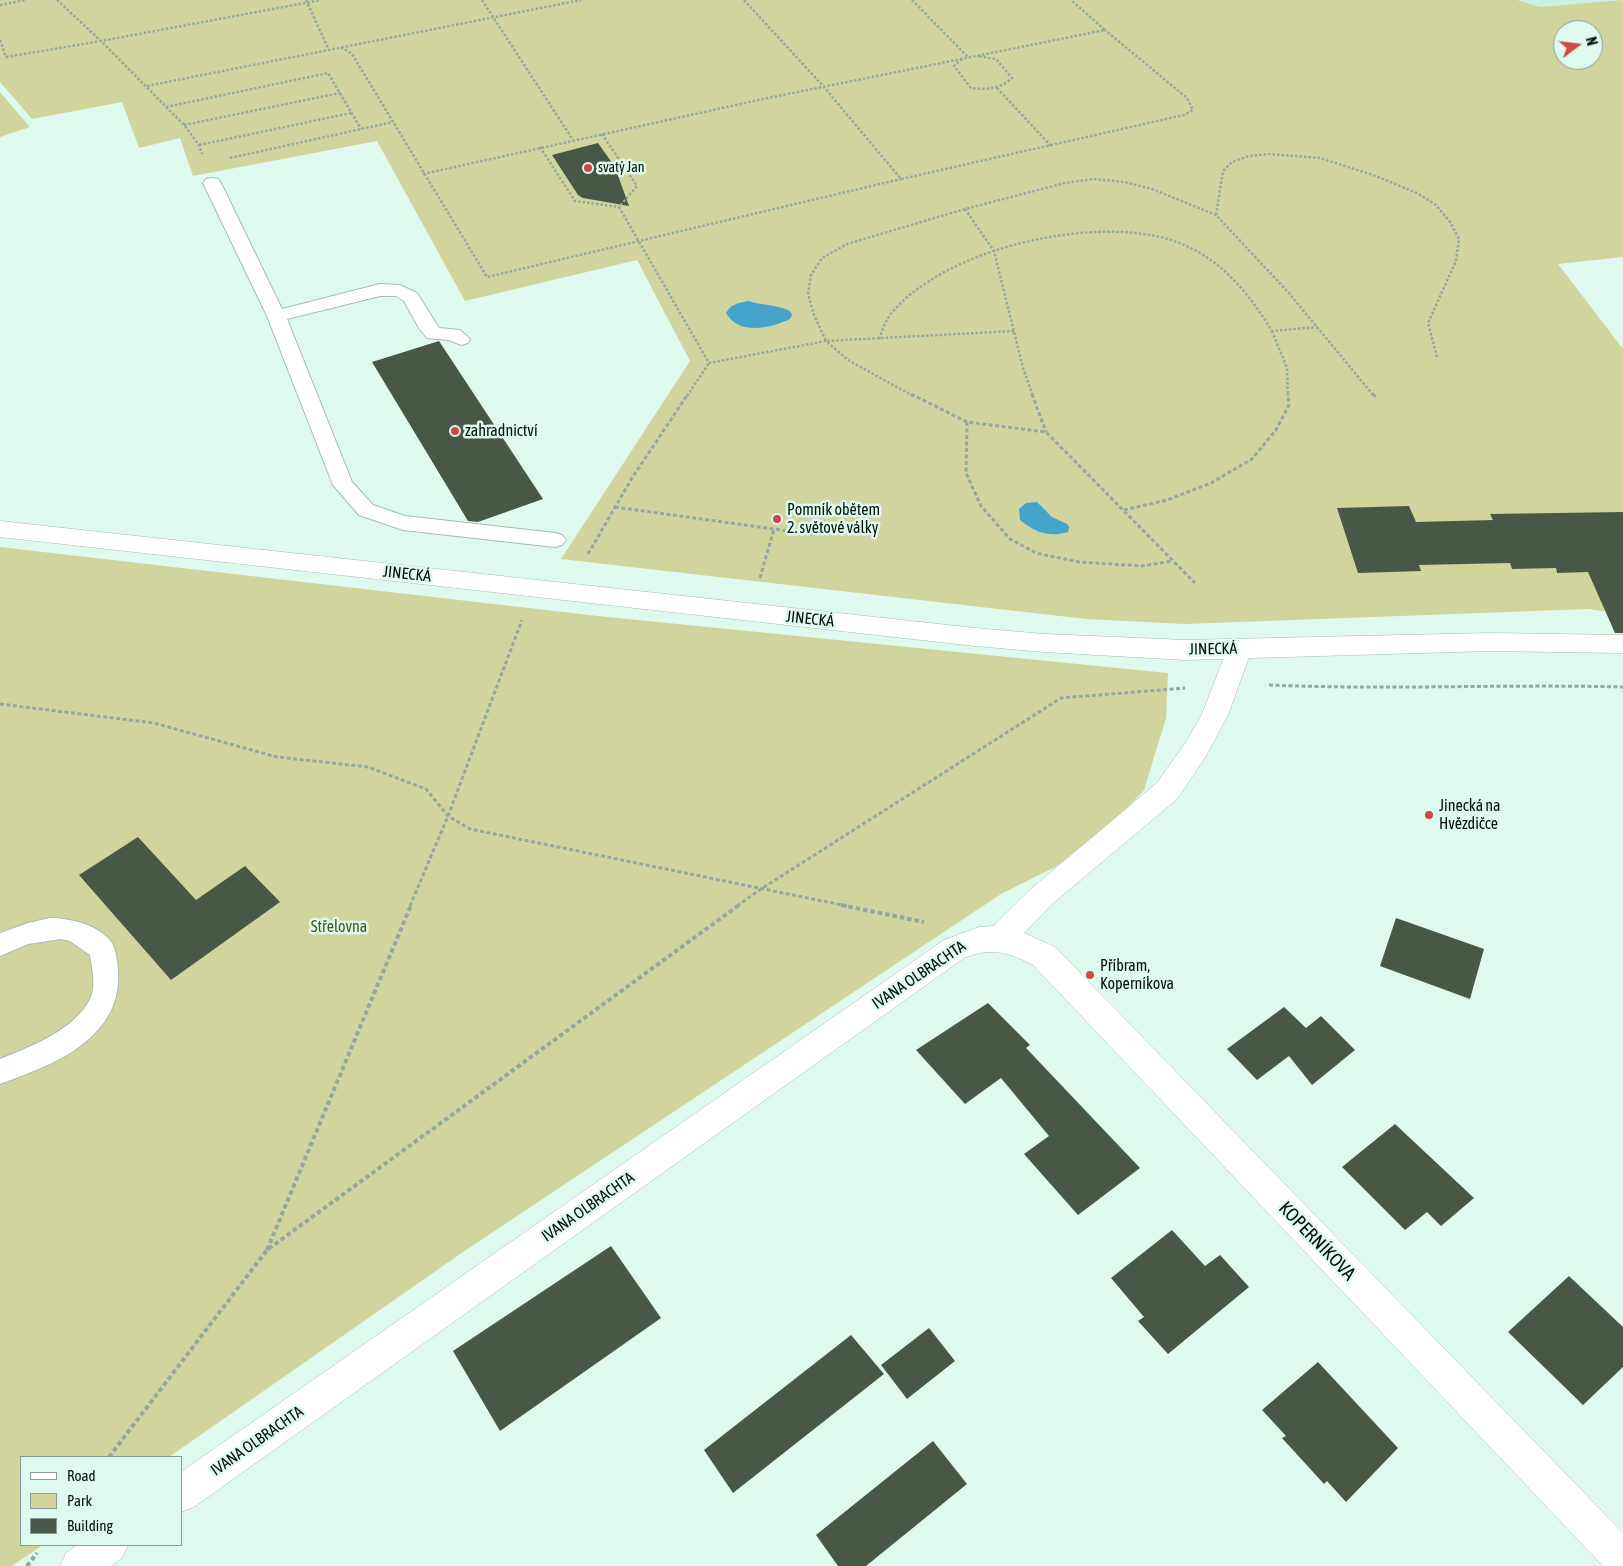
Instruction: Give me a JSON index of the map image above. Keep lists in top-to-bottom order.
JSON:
{
  "streets": {
    "street": ["JINECKÁ", "IVANA OLBRACHTA", "KOPERNÍKOVA"]
  },
  "crossings": [
    ["IVANA OLBRACHTA", "KOPERNÍKOVA"]
  ],
  "parks": ["Střelovna"],
  "places": [
    "svatý Jan",
    "zahradnictví",
    "Pomník obětem 2. světové války",
    "Jinecká na Hvězdičce",
    "Příbram, Koperníkova"
  ],
  "legend": ["Road", "Park", "Building"],
  "north": "right"
}
